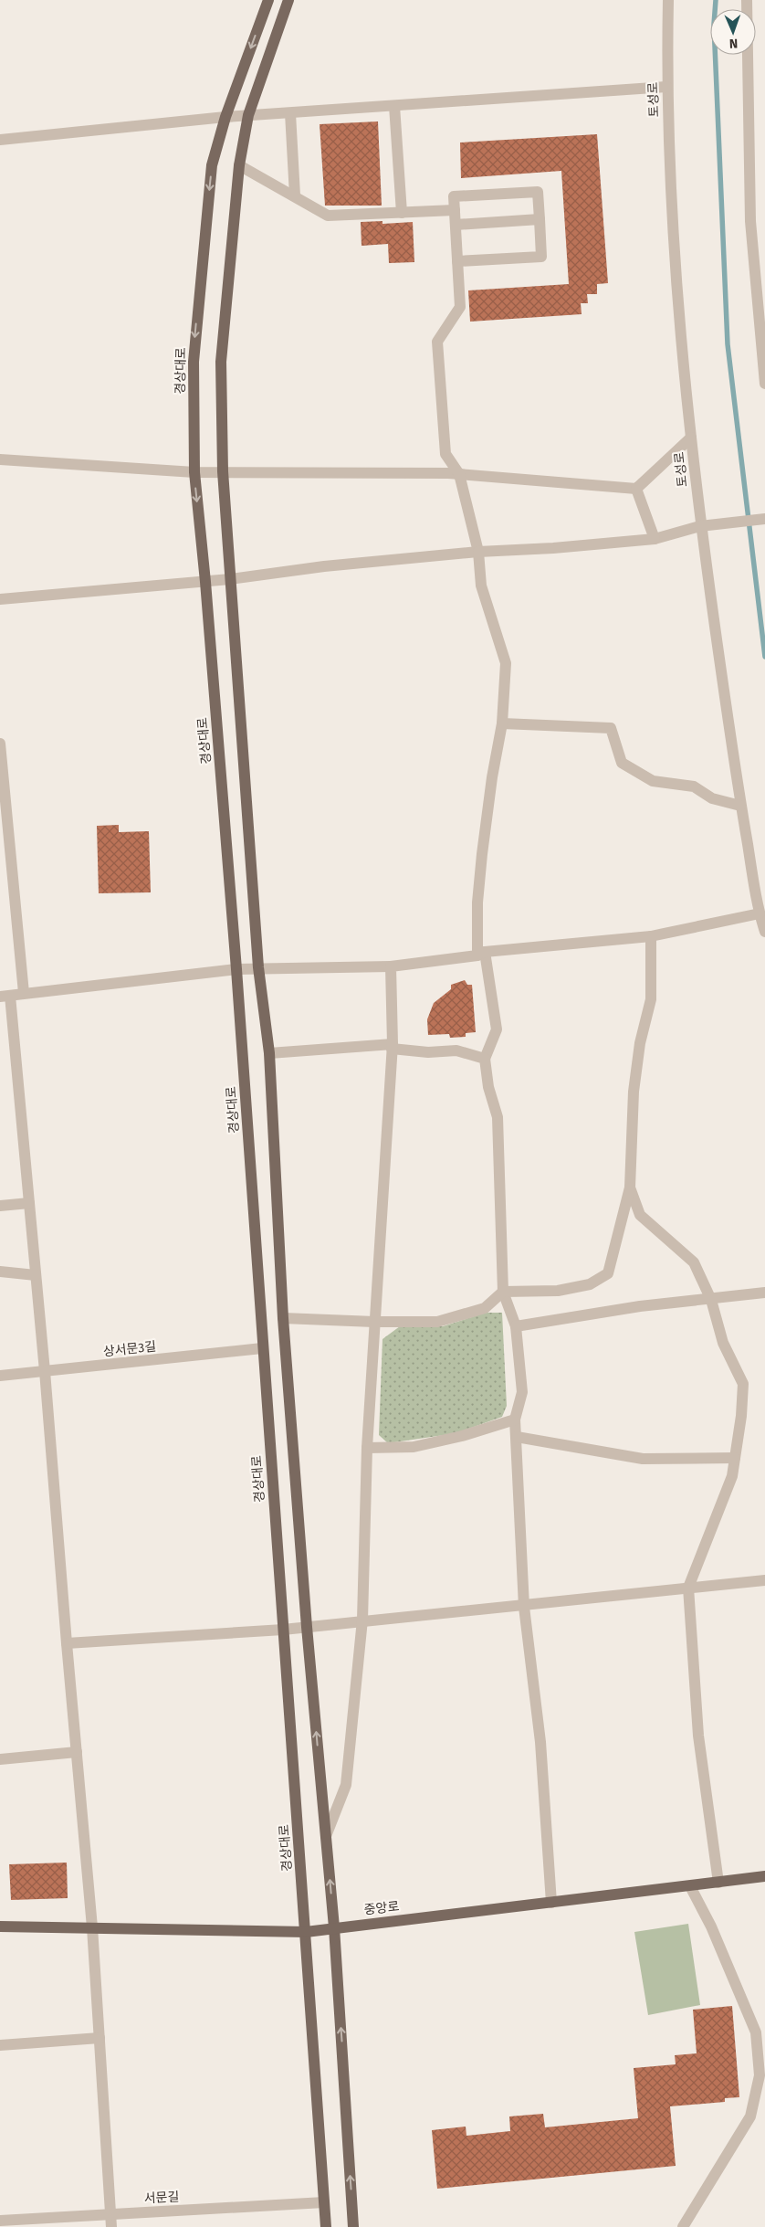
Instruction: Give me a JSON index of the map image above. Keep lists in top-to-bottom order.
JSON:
{
  "streets": {
    "main road": ["경상대로", "중앙로"],
    "street": ["토성로", "상서문3길", "서문길"]
  },
  "crossings": [
    ["경상대로", "상서문3길"],
    ["경상대로", "중앙로"],
    ["경상대로", "서문길"]
  ],
  "north": "bottom"
}
